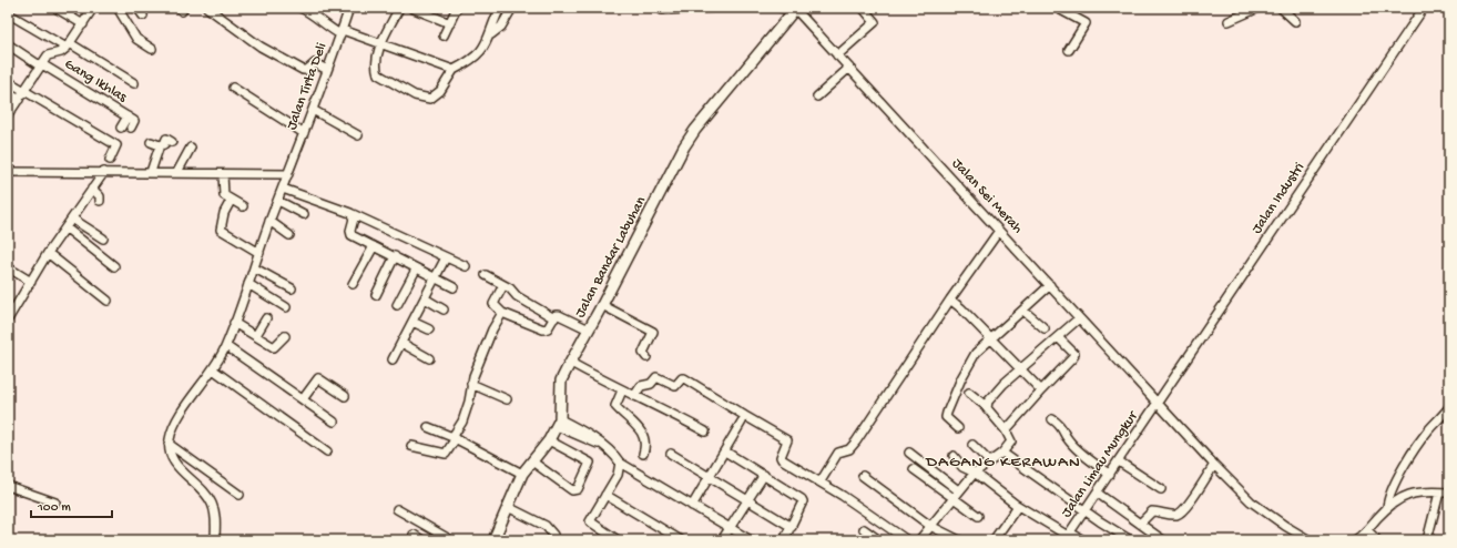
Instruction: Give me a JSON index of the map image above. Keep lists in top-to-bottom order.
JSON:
{
  "streets": {
    "main road": ["Jalan Bandar Labuhan"],
    "street": [
      "Gang Ikhlas",
      "Jalan Tirta Deli",
      "Jalan Sei Merah",
      "Jalan Industri",
      "Jalan Limau Mungkur"
    ]
  },
  "crossings": [
    ["Jalan Sei Merah", "Jalan Industri"],
    ["Jalan Sei Merah", "Jalan Bandar Labuhan"],
    ["Jalan Sei Merah", "Jalan Limau Mungkur"],
    ["Jalan Industri", "Jalan Limau Mungkur"]
  ],
  "districts": ["DAGANG KERAWAN"],
  "scale_bar": "100 m"
}
